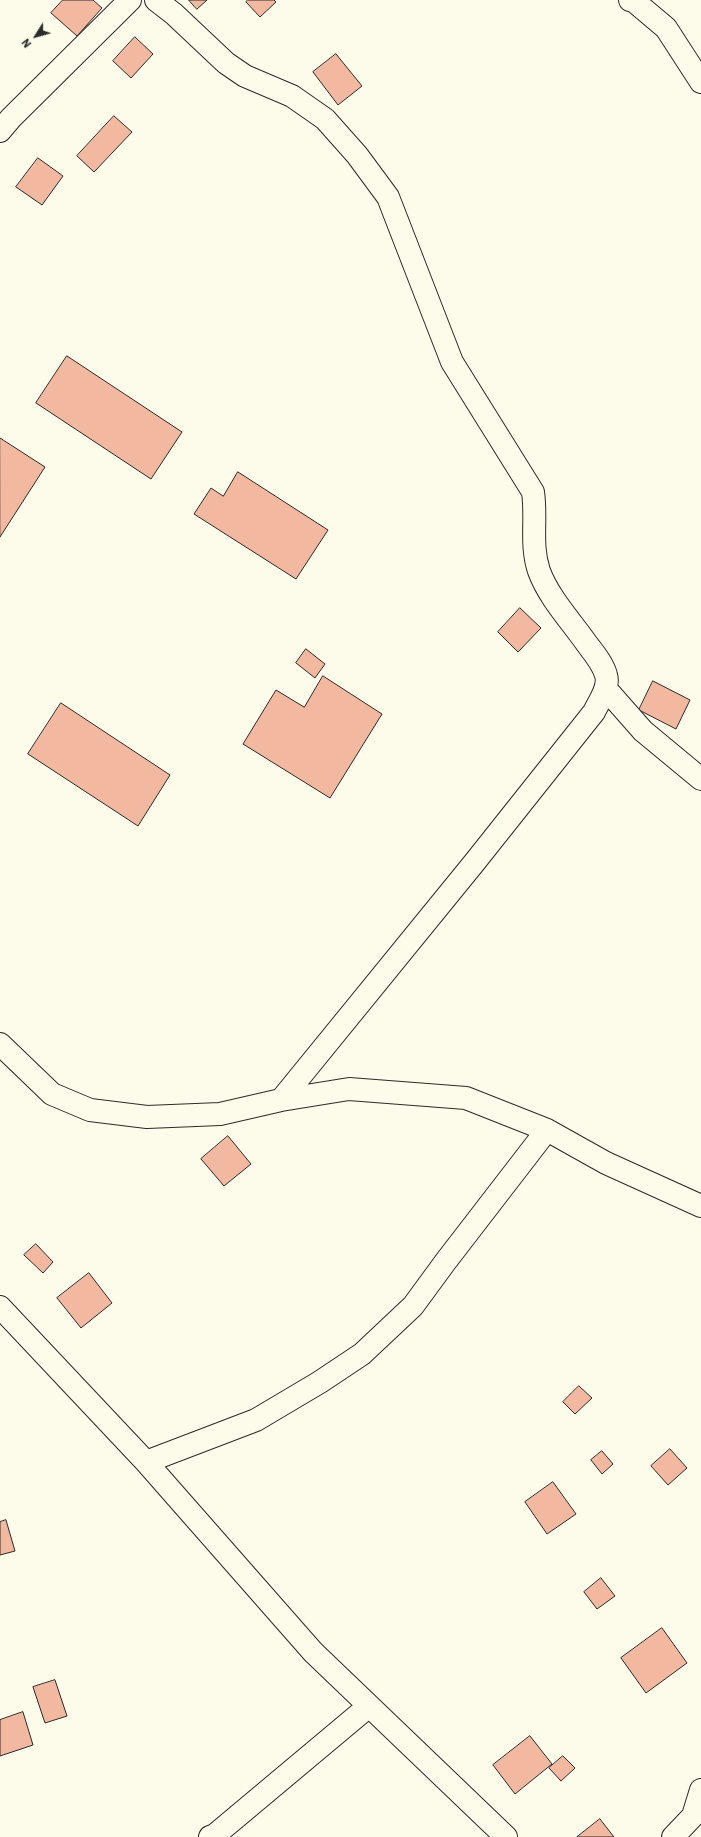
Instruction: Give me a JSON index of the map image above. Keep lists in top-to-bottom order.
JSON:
{
  "north": "bottom left"
}
